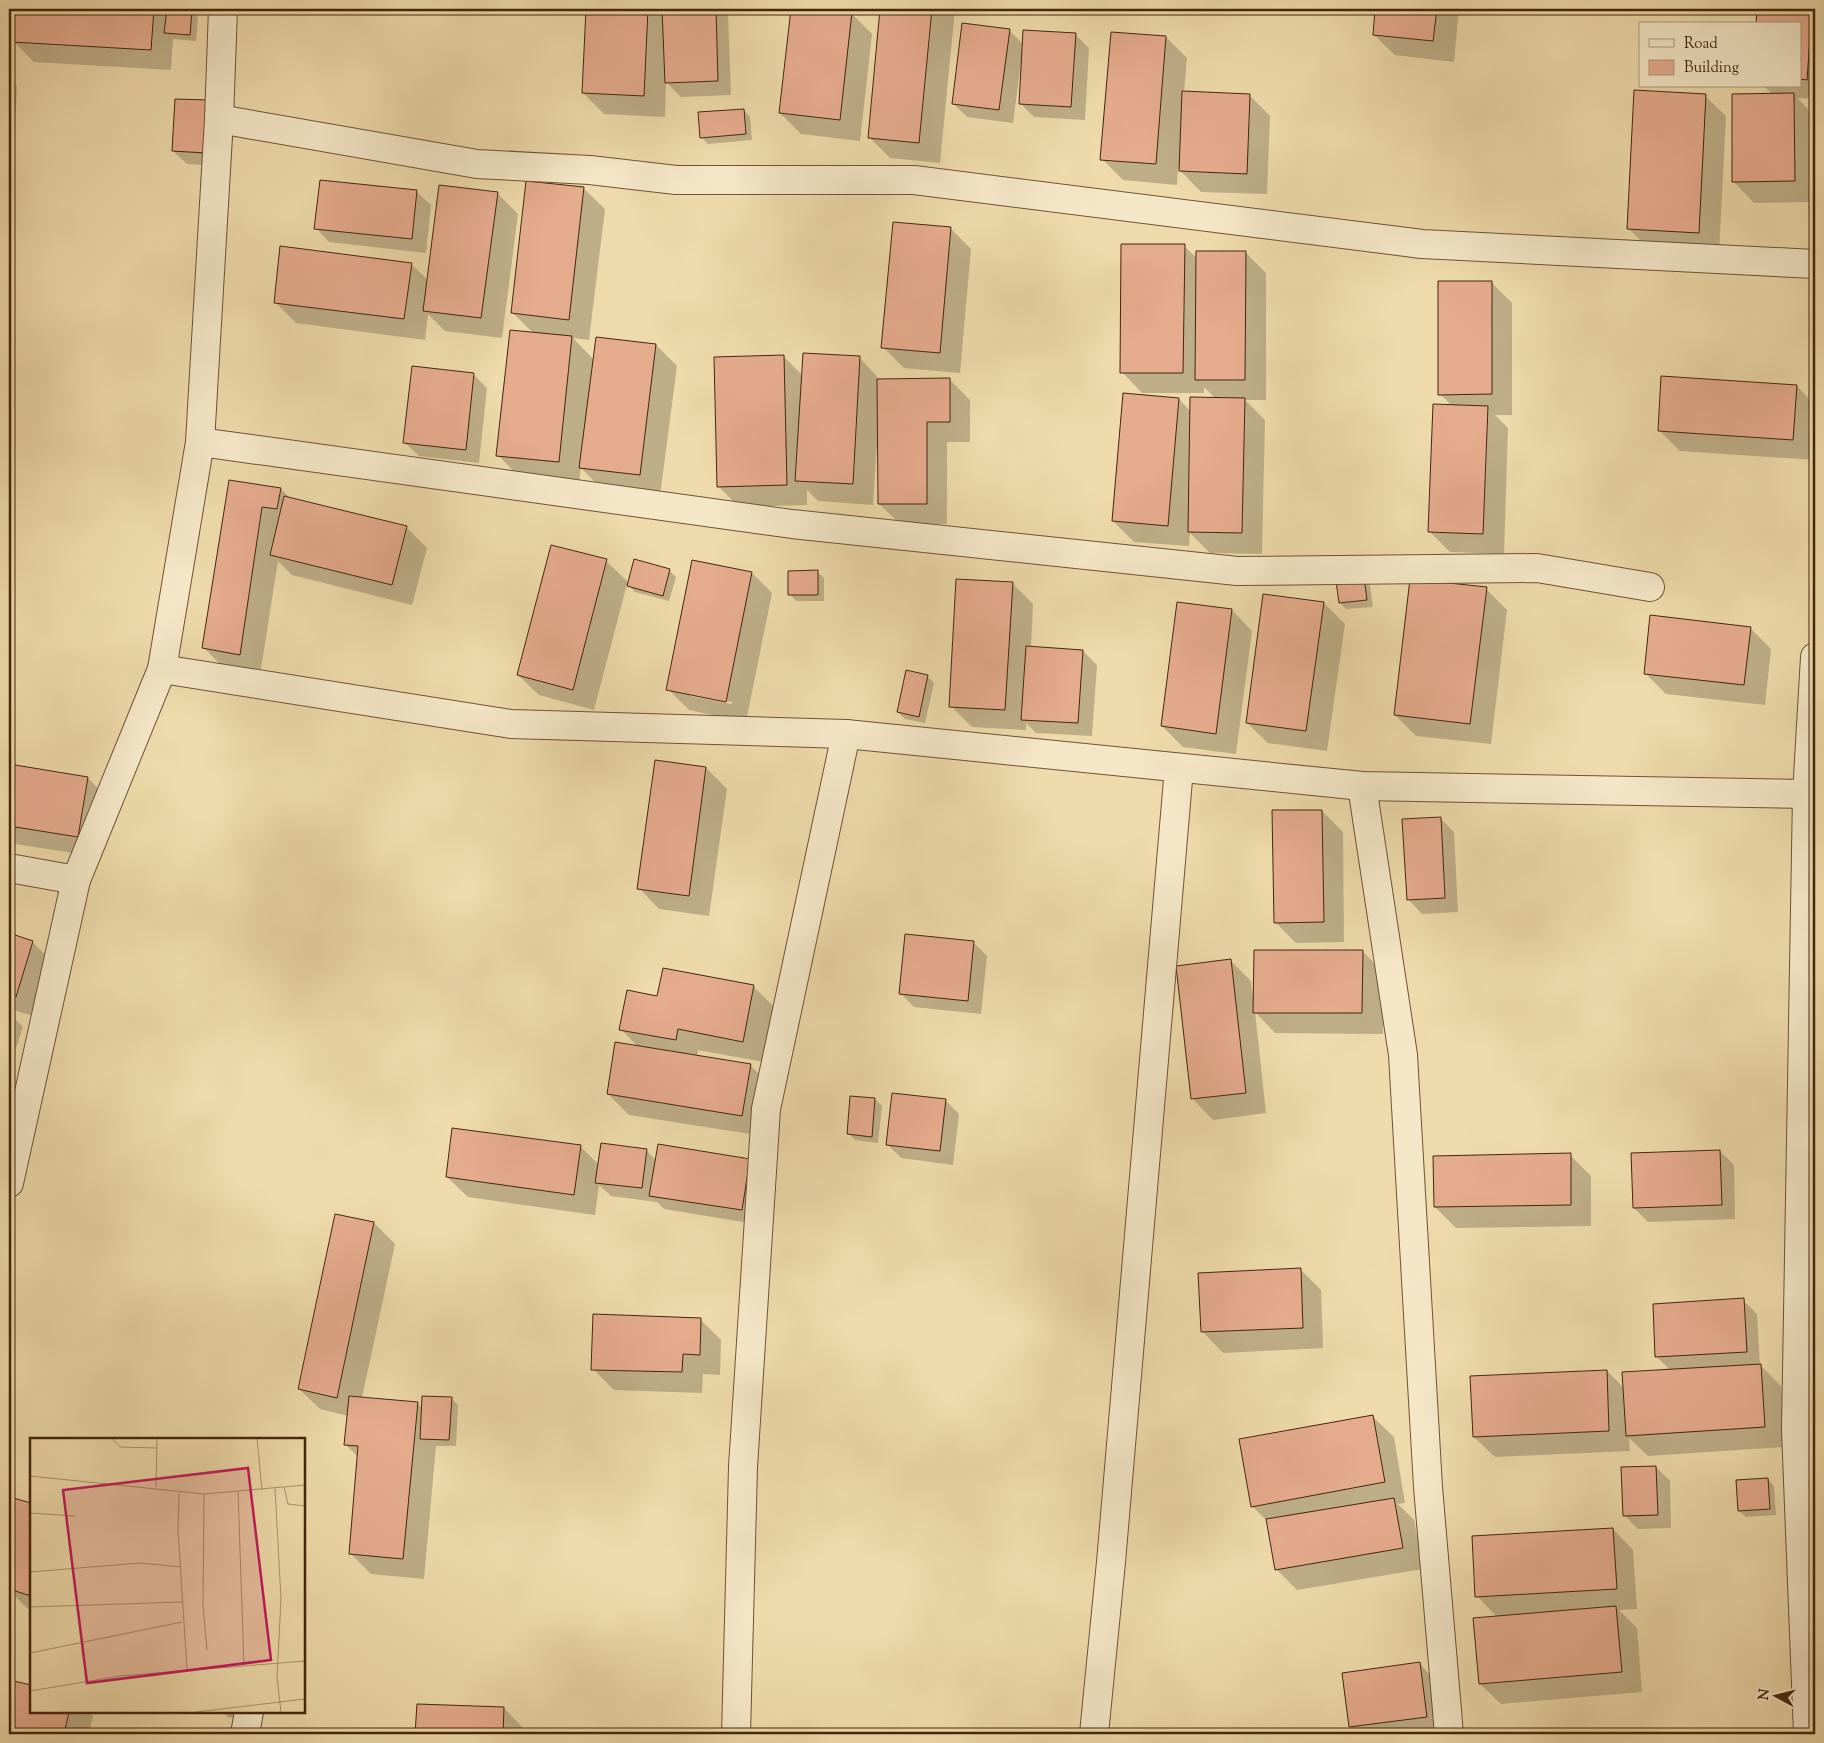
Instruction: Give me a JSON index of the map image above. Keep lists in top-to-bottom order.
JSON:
{
  "legend": ["Road", "Building"],
  "north": "left"
}
